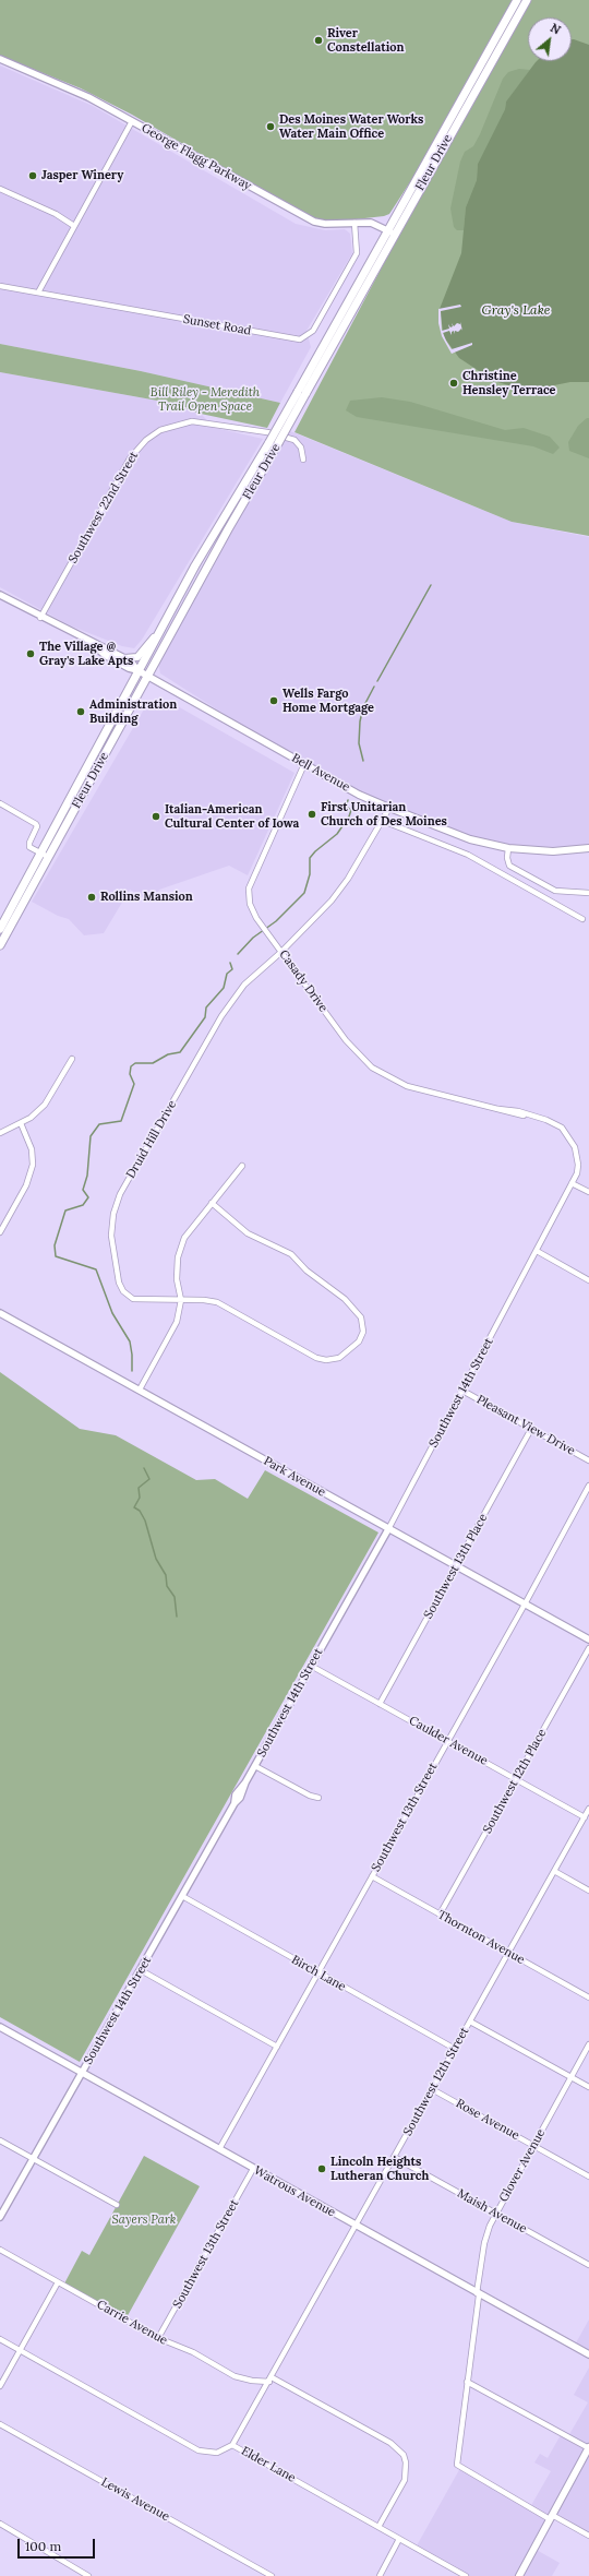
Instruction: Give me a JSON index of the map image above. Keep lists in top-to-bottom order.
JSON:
{
  "streets": {
    "main road": ["Fleur Drive", "Bell Avenue"],
    "street": [
      "George Flagg Parkway",
      "Sunset Road",
      "Southwest 22nd Street",
      "Casady Drive",
      "Druid Hill Drive",
      "Southwest 14th Street",
      "Pleasant View Drive",
      "Park Avenue",
      "Southwest 13th Place",
      "Caulder Avenue",
      "Southwest 12th Place",
      "Southwest 13th Street",
      "Thornton Avenue",
      "Birch Lane",
      "Southwest 12th Street",
      "Rose Avenue",
      "Glover Avenue",
      "Watrous Avenue",
      "Maish Avenue",
      "Carrie Avenue",
      "Elder Lane",
      "Lewis Avenue"
    ]
  },
  "crossings": [
    ["George Flagg Parkway", "Fleur Drive"],
    ["George Flagg Parkway", "Sunset Road"],
    ["Fleur Drive", "Bell Avenue"],
    ["Southwest 22nd Street", "Bell Avenue"],
    ["Bell Avenue", "Casady Drive"],
    ["Casady Drive", "Druid Hill Drive"],
    ["Casady Drive", "Southwest 14th Street"],
    ["Southwest 14th Street", "Pleasant View Drive"],
    ["Southwest 14th Street", "Park Avenue"],
    ["Southwest 14th Street", "Caulder Avenue"],
    ["Southwest 14th Street", "Birch Lane"],
    ["Southwest 14th Street", "Watrous Avenue"],
    ["Pleasant View Drive", "Southwest 13th Place"],
    ["Park Avenue", "Southwest 13th Place"],
    ["Park Avenue", "Southwest 13th Street"],
    ["Southwest 13th Place", "Caulder Avenue"],
    ["Caulder Avenue", "Southwest 12th Place"],
    ["Caulder Avenue", "Southwest 13th Street"],
    ["Caulder Avenue", "Southwest 12th Street"],
    ["Southwest 12th Place", "Thornton Avenue"],
    ["Southwest 13th Street", "Thornton Avenue"],
    ["Southwest 13th Street", "Birch Lane"],
    ["Southwest 13th Street", "Watrous Avenue"],
    ["Southwest 13th Street", "Carrie Avenue"],
    ["Thornton Avenue", "Southwest 12th Street"],
    ["Birch Lane", "Southwest 12th Street"],
    ["Southwest 12th Street", "Rose Avenue"],
    ["Southwest 12th Street", "Watrous Avenue"],
    ["Southwest 12th Street", "Maish Avenue"],
    ["Southwest 12th Street", "Carrie Avenue"],
    ["Southwest 12th Street", "Elder Lane"],
    ["Rose Avenue", "Glover Avenue"],
    ["Glover Avenue", "Watrous Avenue"],
    ["Glover Avenue", "Maish Avenue"],
    ["Carrie Avenue", "Elder Lane"]
  ],
  "water": ["Gray's Lake"],
  "parks": ["Bill Riley - Meredith Trail Open Space", "Sayers Park"],
  "places": [
    "River Constellation",
    "Des Moines Water Works Water Main Office",
    "Jasper Winery",
    "Christine Hensley Terrace",
    "The Village @ Gray's Lake Apts",
    "Wells Fargo Home Mortgage",
    "Administration Building",
    "First Unitarian Church of Des Moines",
    "Italian-American Cultural Center of Iowa",
    "Rollins Mansion",
    "Lincoln Heights Lutheran Church"
  ],
  "scale_bar": "100 m",
  "north": "top right"
}
